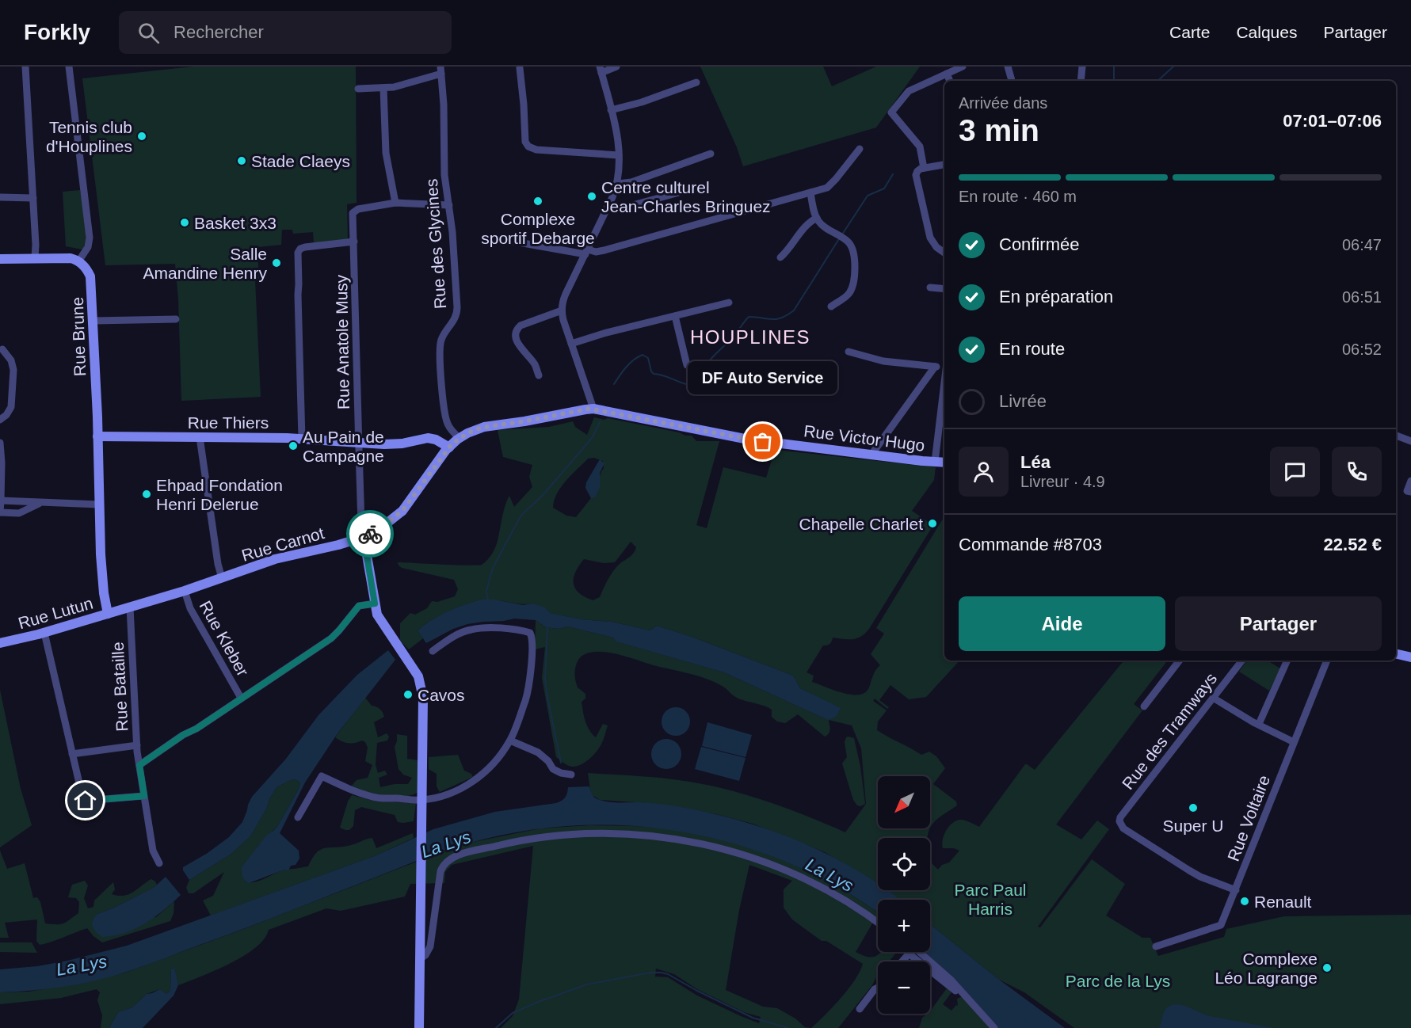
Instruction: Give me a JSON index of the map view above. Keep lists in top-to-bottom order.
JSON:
{
  "streets": {
    "main road": [
      "Rue Brune",
      "Rue Thiers",
      "Rue Victor Hugo",
      "Rue Carnot",
      "Rue Lutun"
    ],
    "street": [
      "Rue des Glycines",
      "Rue Anatole Musy",
      "Rue Kleber",
      "Rue Bataille",
      "Rue des Tramways",
      "Rue Voltaire"
    ]
  },
  "crossings": [
    ["Rue des Glycines", "Rue Carnot"],
    ["Rue Brune", "Rue Thiers"],
    ["Rue Brune", "Rue Lutun"],
    ["Rue Anatole Musy", "Rue Thiers"],
    ["Rue Anatole Musy", "Rue Carnot"],
    ["Rue Thiers", "Rue Carnot"],
    ["Rue Victor Hugo", "Rue Carnot"],
    ["Rue Carnot", "Rue Lutun"],
    ["Rue Carnot", "Rue Kleber"],
    ["Rue Carnot", "Rue Bataille"],
    ["Rue des Tramways", "Rue Voltaire"]
  ],
  "districts": ["HOUPLINES"],
  "water": ["La Lys"],
  "parks": ["Parc Paul Harris", "Parc de la Lys"],
  "places": [
    "Tennis club d'Houplines",
    "Stade Claeys",
    "Centre culturel Jean-Charles Bringuez",
    "Complexe sportif Debarge",
    "Basket 3x3",
    "Salle Amandine Henry",
    "DF Auto Service",
    "Au Pain de Campagne",
    "Ehpad Fondation Henri Delerue",
    "Chapelle Charlet",
    "Cavos",
    "Super U",
    "Renault",
    "Complexe Léo Lagrange"
  ],
  "north": "bottom left",
  "page": {
    "header": "Forkly",
    "search": "Rechercher",
    "nav": ["Carte", "Calques", "Partager"],
    "heading": ["3 min", "Arrivée dans", "07:01–07:06"],
    "panel": [
      "Léa",
      "Livreur · 4.9",
      "Commande #8703",
      "22.52 €"
    ],
    "bar": "En route · 460 m",
    "list": [
      ["Confirmée", "06:47"],
      ["En préparation", "06:51"],
      ["En route", "06:52"],
      "Livrée"
    ],
    "bubble": "DF Auto Service",
    "buttons": ["Aide", "Partager"],
    "map_buttons": ["+", "−"]
  }
}
